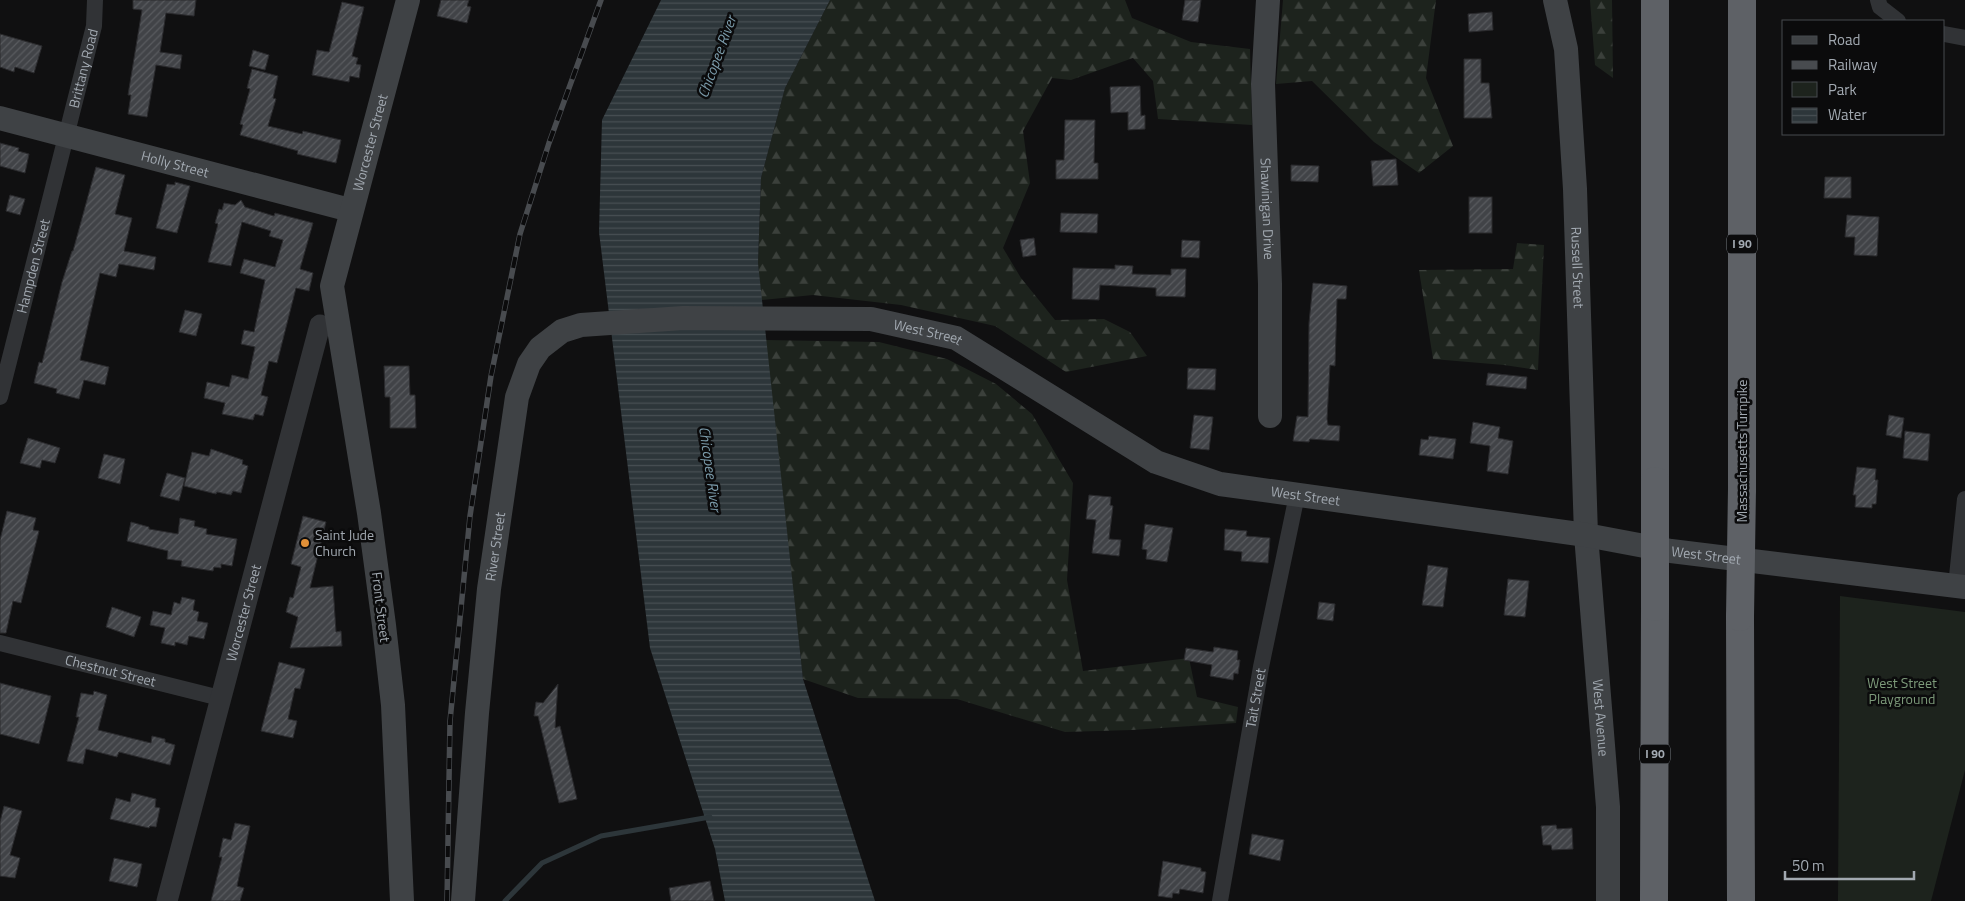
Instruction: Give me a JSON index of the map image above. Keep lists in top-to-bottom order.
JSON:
{
  "streets": {
    "highway": ["I 90", "Massachusetts Turnpike"],
    "main road": [
      "Worcester Street",
      "Holly Street",
      "Shawinigan Drive",
      "Russell Street",
      "West Street",
      "River Street",
      "Front Street",
      "West Avenue"
    ],
    "street": [
      "Brittany Road",
      "Hampden Street",
      "Chestnut Street",
      "Tait Street"
    ]
  },
  "crossings": [
    ["Brittany Road", "Holly Street"],
    ["Brittany Road", "Hampden Street"],
    ["Worcester Street", "Holly Street"],
    ["Worcester Street", "Front Street"],
    ["Worcester Street", "Chestnut Street"],
    ["Holly Street", "Hampden Street"],
    ["Russell Street", "West Street"],
    ["Russell Street", "West Avenue"],
    ["West Street", "River Street"],
    ["West Street", "Tait Street"],
    ["West Street", "West Avenue"]
  ],
  "water": ["Chicopee River"],
  "parks": ["West Street Playground"],
  "places": ["Saint Jude Church"],
  "legend": [
    "Road",
    "Railway",
    "Park",
    "Water"
  ],
  "scale_bar": "50 m"
}
